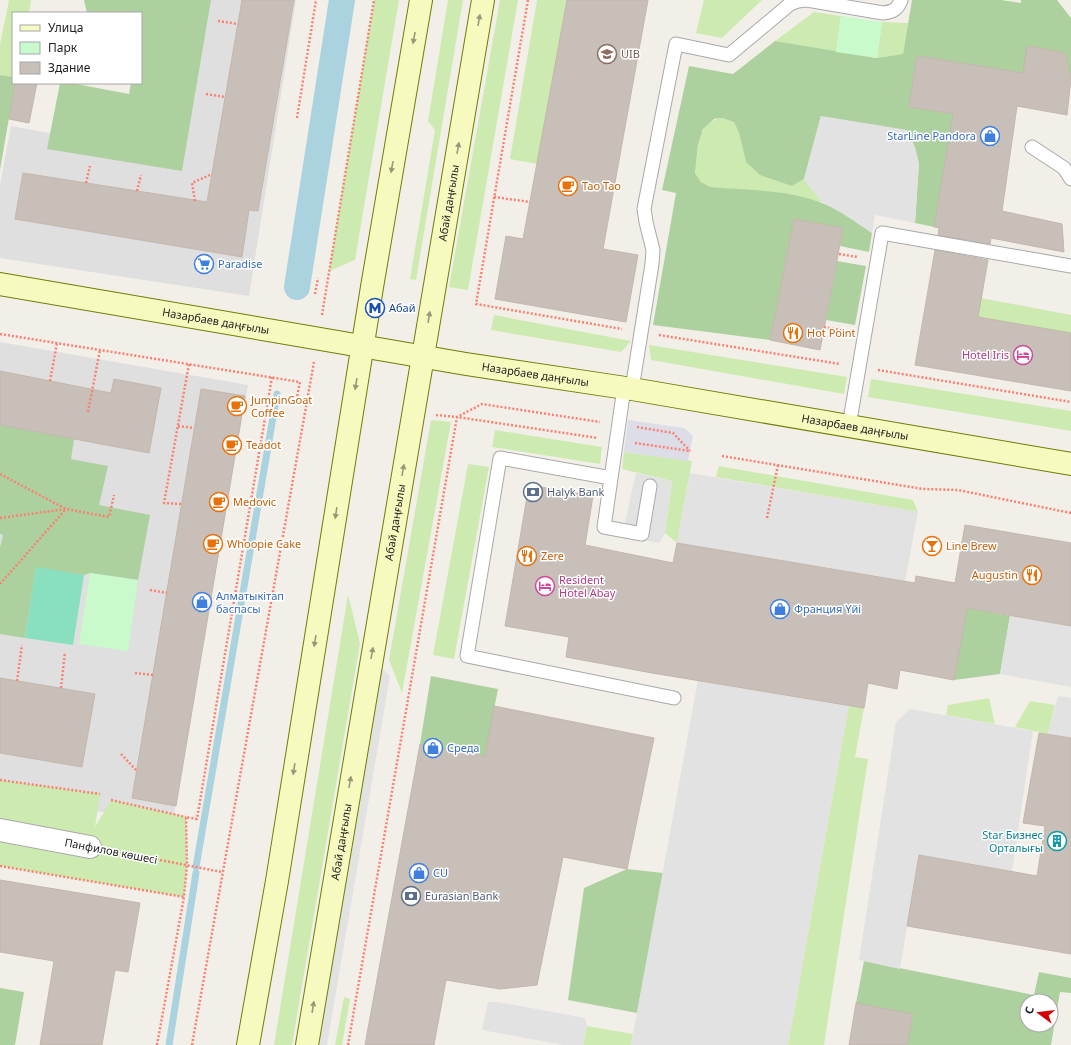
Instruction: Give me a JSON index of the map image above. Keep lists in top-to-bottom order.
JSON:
{
  "streets": {
    "main road": ["Абай даңғылы", "Назарбаев даңғылы"],
    "street": ["Панфилов көшесі"]
  },
  "crossings": [
    ["Абай даңғылы", "Назарбаев даңғылы"]
  ],
  "places": {
    "school or university": ["UIB"],
    "shop": [
      "StarLine Pandora",
      "Алматыкітап баспасы",
      "Франция Үйі",
      "Среда",
      "CU"
    ],
    "cafe": [
      "Tao Tao",
      "JumpinGoat Coffee",
      "Teadot",
      "Medovic",
      "Whoopie Cake"
    ],
    "supermarket": ["Paradise"],
    "metro station": ["Абай"],
    "restaurant": ["Hot Point", "Zere", "Augustin"],
    "hotel": ["Hotel Iris", "Resident Hotel Abay"],
    "bank": ["Halyk Bank", "Eurasian Bank"],
    "bar": ["Line Brew"],
    "building": ["Star Бизнес Орталығы"]
  },
  "legend": ["Улица", "Парк", "Здание"],
  "north": "left"
}
